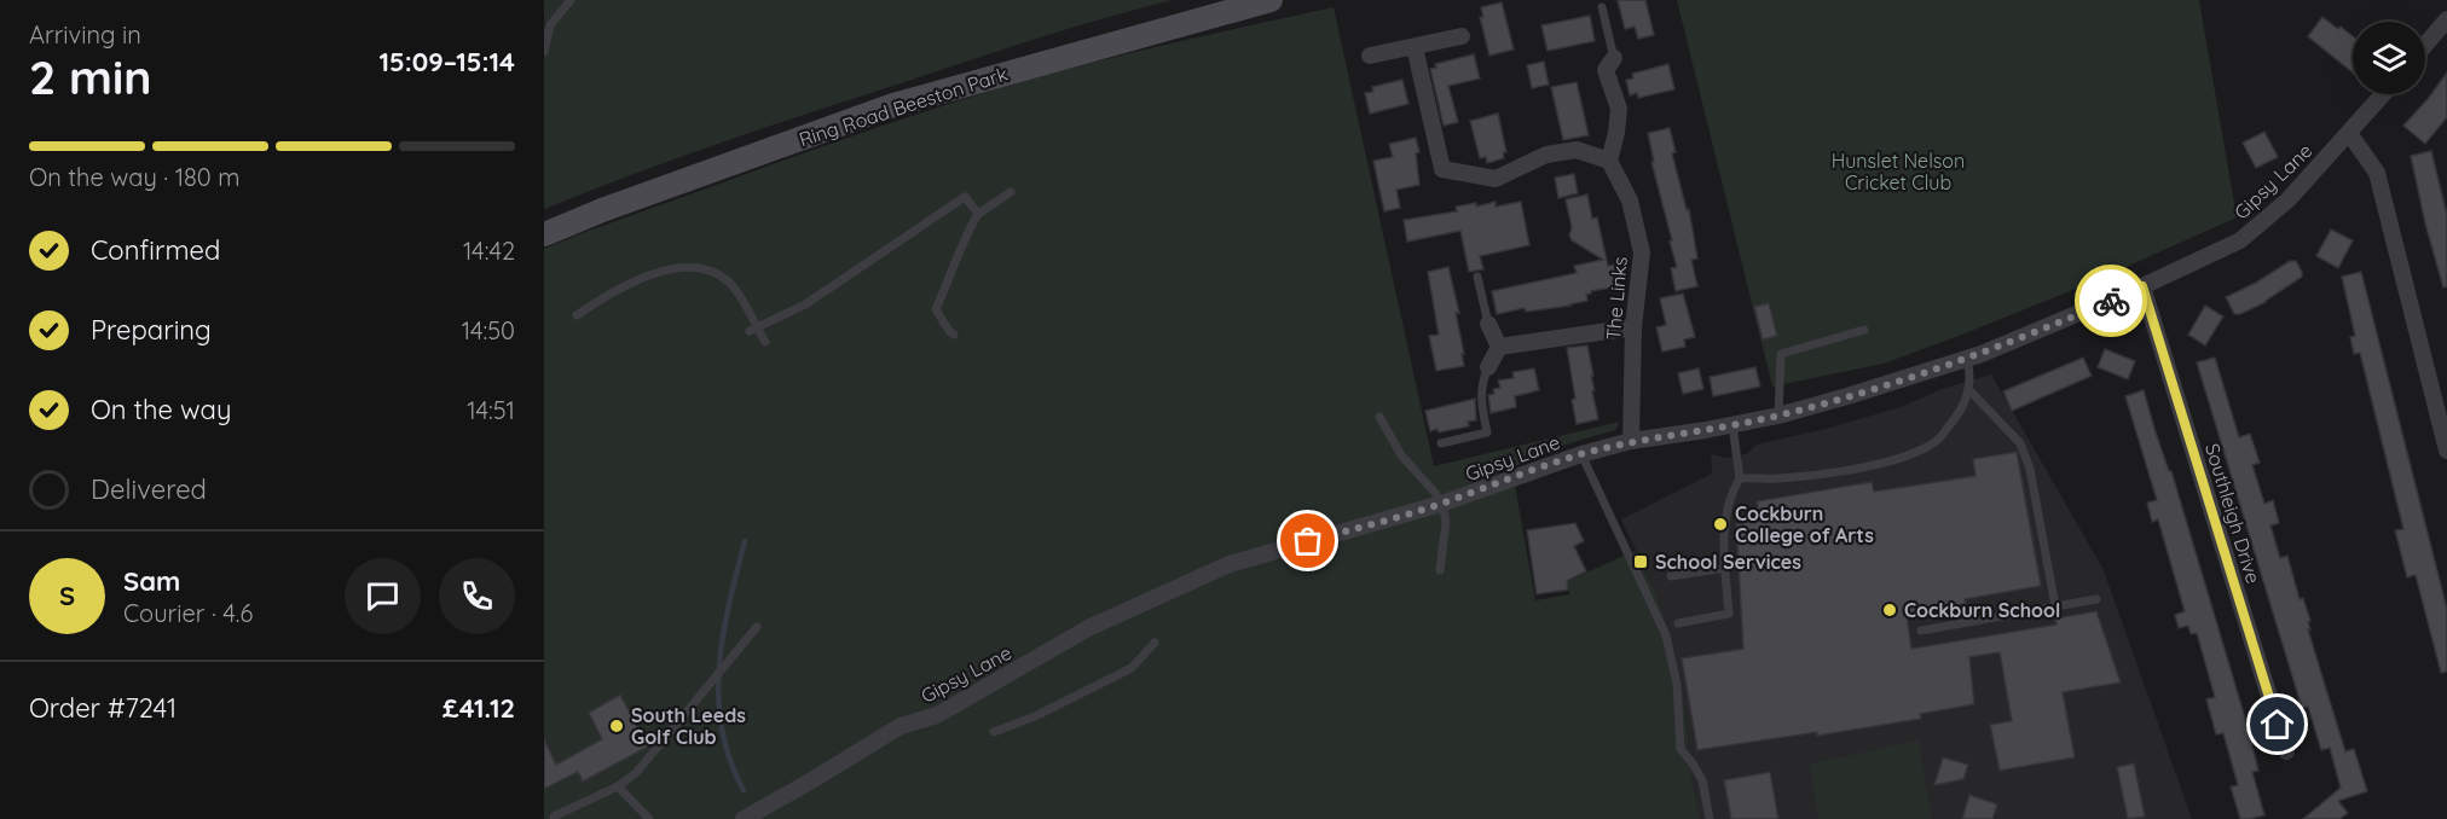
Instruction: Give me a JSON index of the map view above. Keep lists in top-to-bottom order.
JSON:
{
  "streets": {
    "street": [
      "Ring Road Beeston Park",
      "Gipsy Lane",
      "The Links",
      "Southleigh Drive"
    ]
  },
  "crossings": [
    ["Gipsy Lane", "The Links"],
    ["Gipsy Lane", "Southleigh Drive"]
  ],
  "parks": ["Hunslet Nelson Cricket Club"],
  "places": {
    "other": ["Cockburn College of Arts", "Cockburn School", "South Leeds Golf Club"],
    "transit": ["School Services"]
  },
  "page": {
    "heading": ["2 min", "Arriving in", "15:09–15:14"],
    "panel": [
      "Sam",
      "Courier · 4.6",
      "Order #7241",
      "£41.12"
    ],
    "bar": "On the way · 180 m",
    "list": [
      ["Confirmed", "14:42"],
      ["Preparing", "14:50"],
      ["On the way", "14:51"],
      "Delivered"
    ],
    "round": "S"
  }
}
